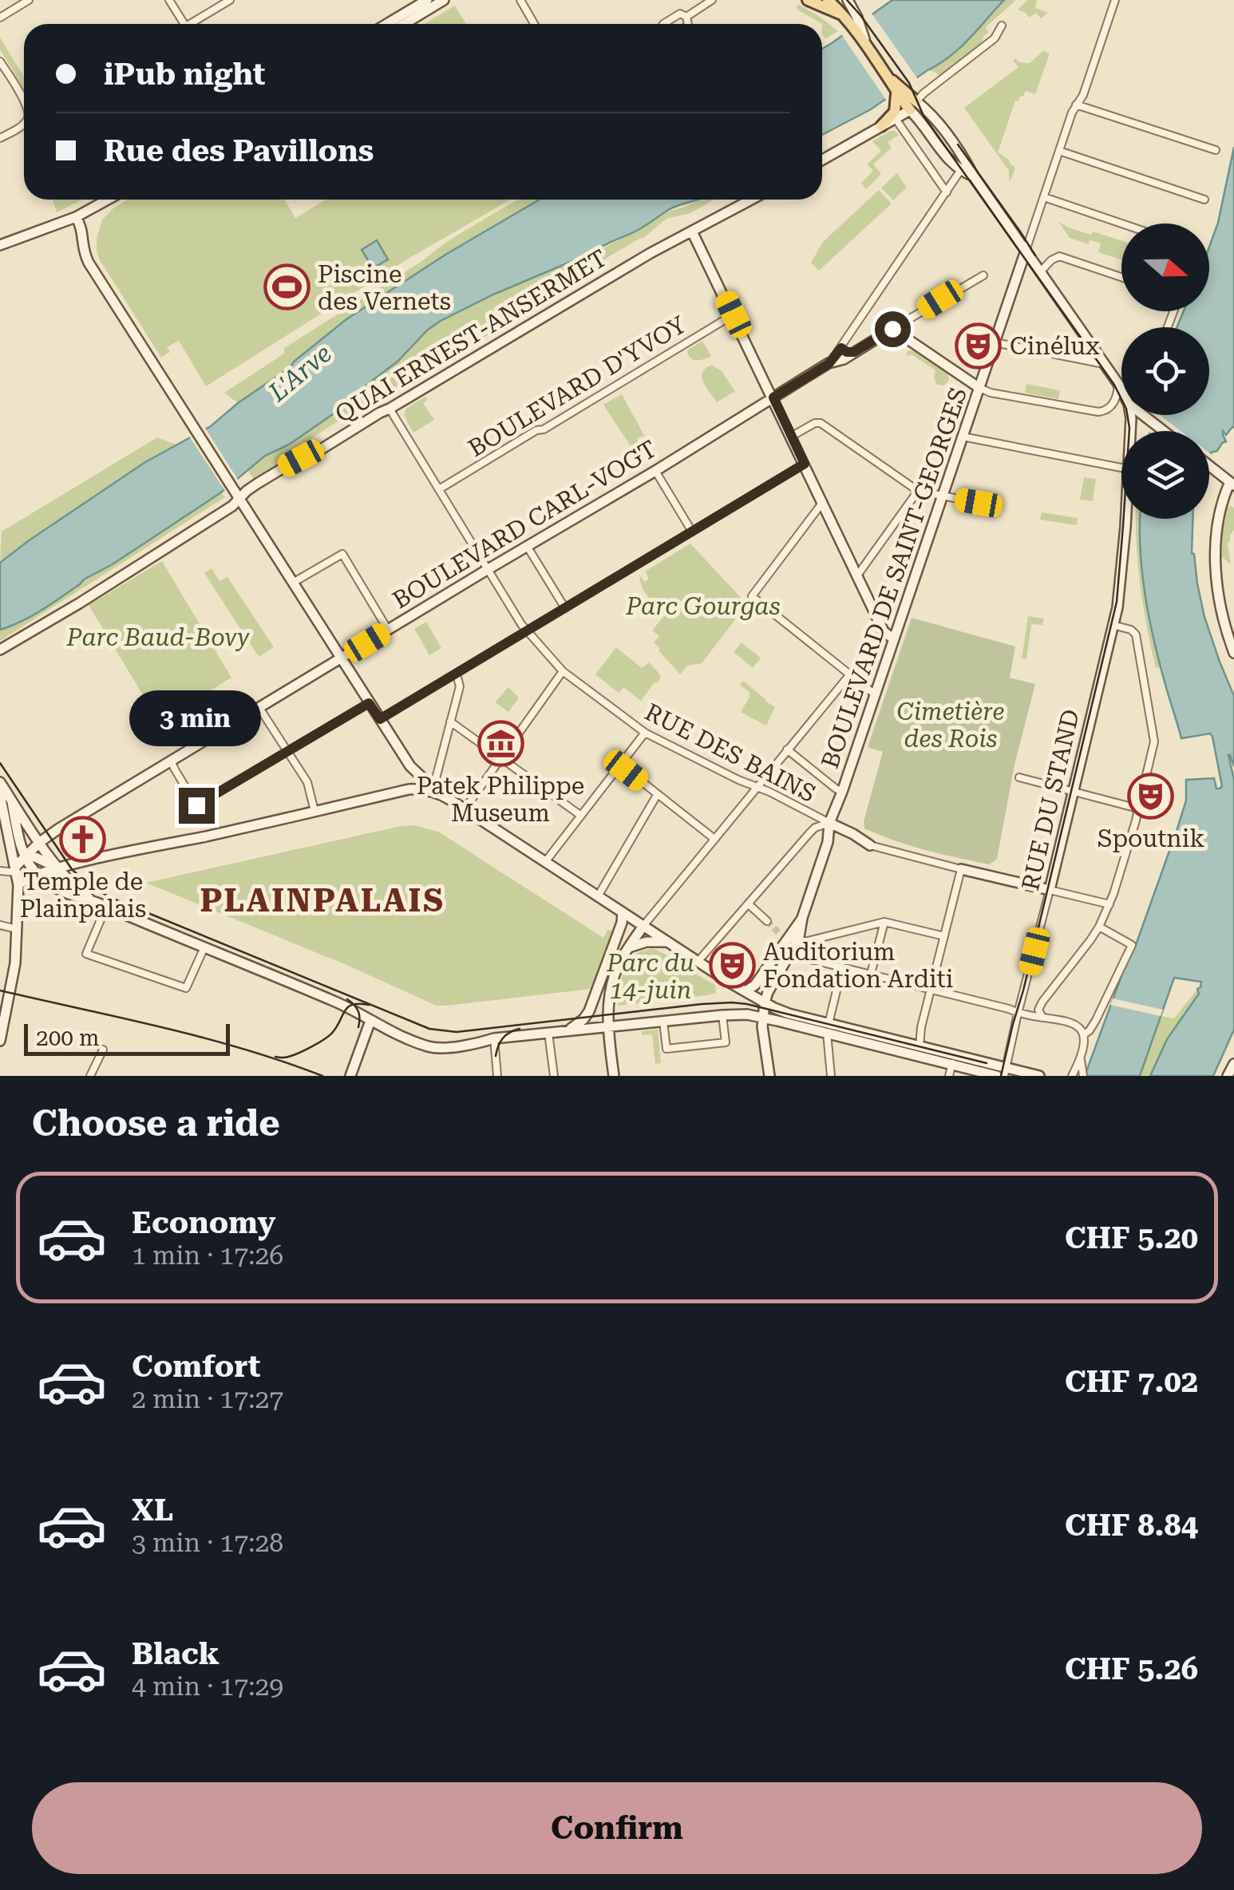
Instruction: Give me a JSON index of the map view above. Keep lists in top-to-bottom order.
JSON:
{
  "streets": {
    "street": [
      "QUAI ERNEST-ANSERMET",
      "BOULEVARD D'YVOY",
      "BOULEVARD CARL-VOGT",
      "BOULEVARD DE SAINT-GEORGES",
      "RUE DES BAINS",
      "RUE DU STAND"
    ]
  },
  "crossings": [
    ["QUAI ERNEST-ANSERMET", "RUE DES BAINS"],
    ["BOULEVARD D'YVOY", "RUE DES BAINS"],
    ["BOULEVARD CARL-VOGT", "RUE DES BAINS"],
    ["BOULEVARD DE SAINT-GEORGES", "RUE DES BAINS"]
  ],
  "districts": ["PLAINPALAIS"],
  "water": ["L'Arve"],
  "parks": [
    "Parc Gourgas",
    "Parc Baud-Bovy",
    "Cimetière des Rois",
    "Parc du 14-juin"
  ],
  "places": {
    "sports": ["Piscine des Vernets"],
    "theatre": ["Cinélux", "Spoutnik", "Auditorium Fondation Arditi"],
    "museum": ["Patek Philippe Museum"],
    "church": ["Temple de Plainpalais"]
  },
  "scale_bar": "200 m",
  "north": "right",
  "page": {
    "banner": ["iPub night", "Rue des Pavillons"],
    "bubble": "3 min",
    "scale": "200 m",
    "heading": "Choose a ride",
    "list": [
      {
        "name": "Economy",
        "note": "1 min · 17:26",
        "value": "CHF 5.20"
      },
      {
        "name": "Comfort",
        "note": "2 min · 17:27",
        "value": "CHF 7.02"
      },
      {
        "name": "XL",
        "note": "3 min · 17:28",
        "value": "CHF 8.84"
      },
      {
        "name": "Black",
        "note": "4 min · 17:29",
        "value": "CHF 5.26"
      }
    ],
    "buttons": "Confirm"
  }
}
